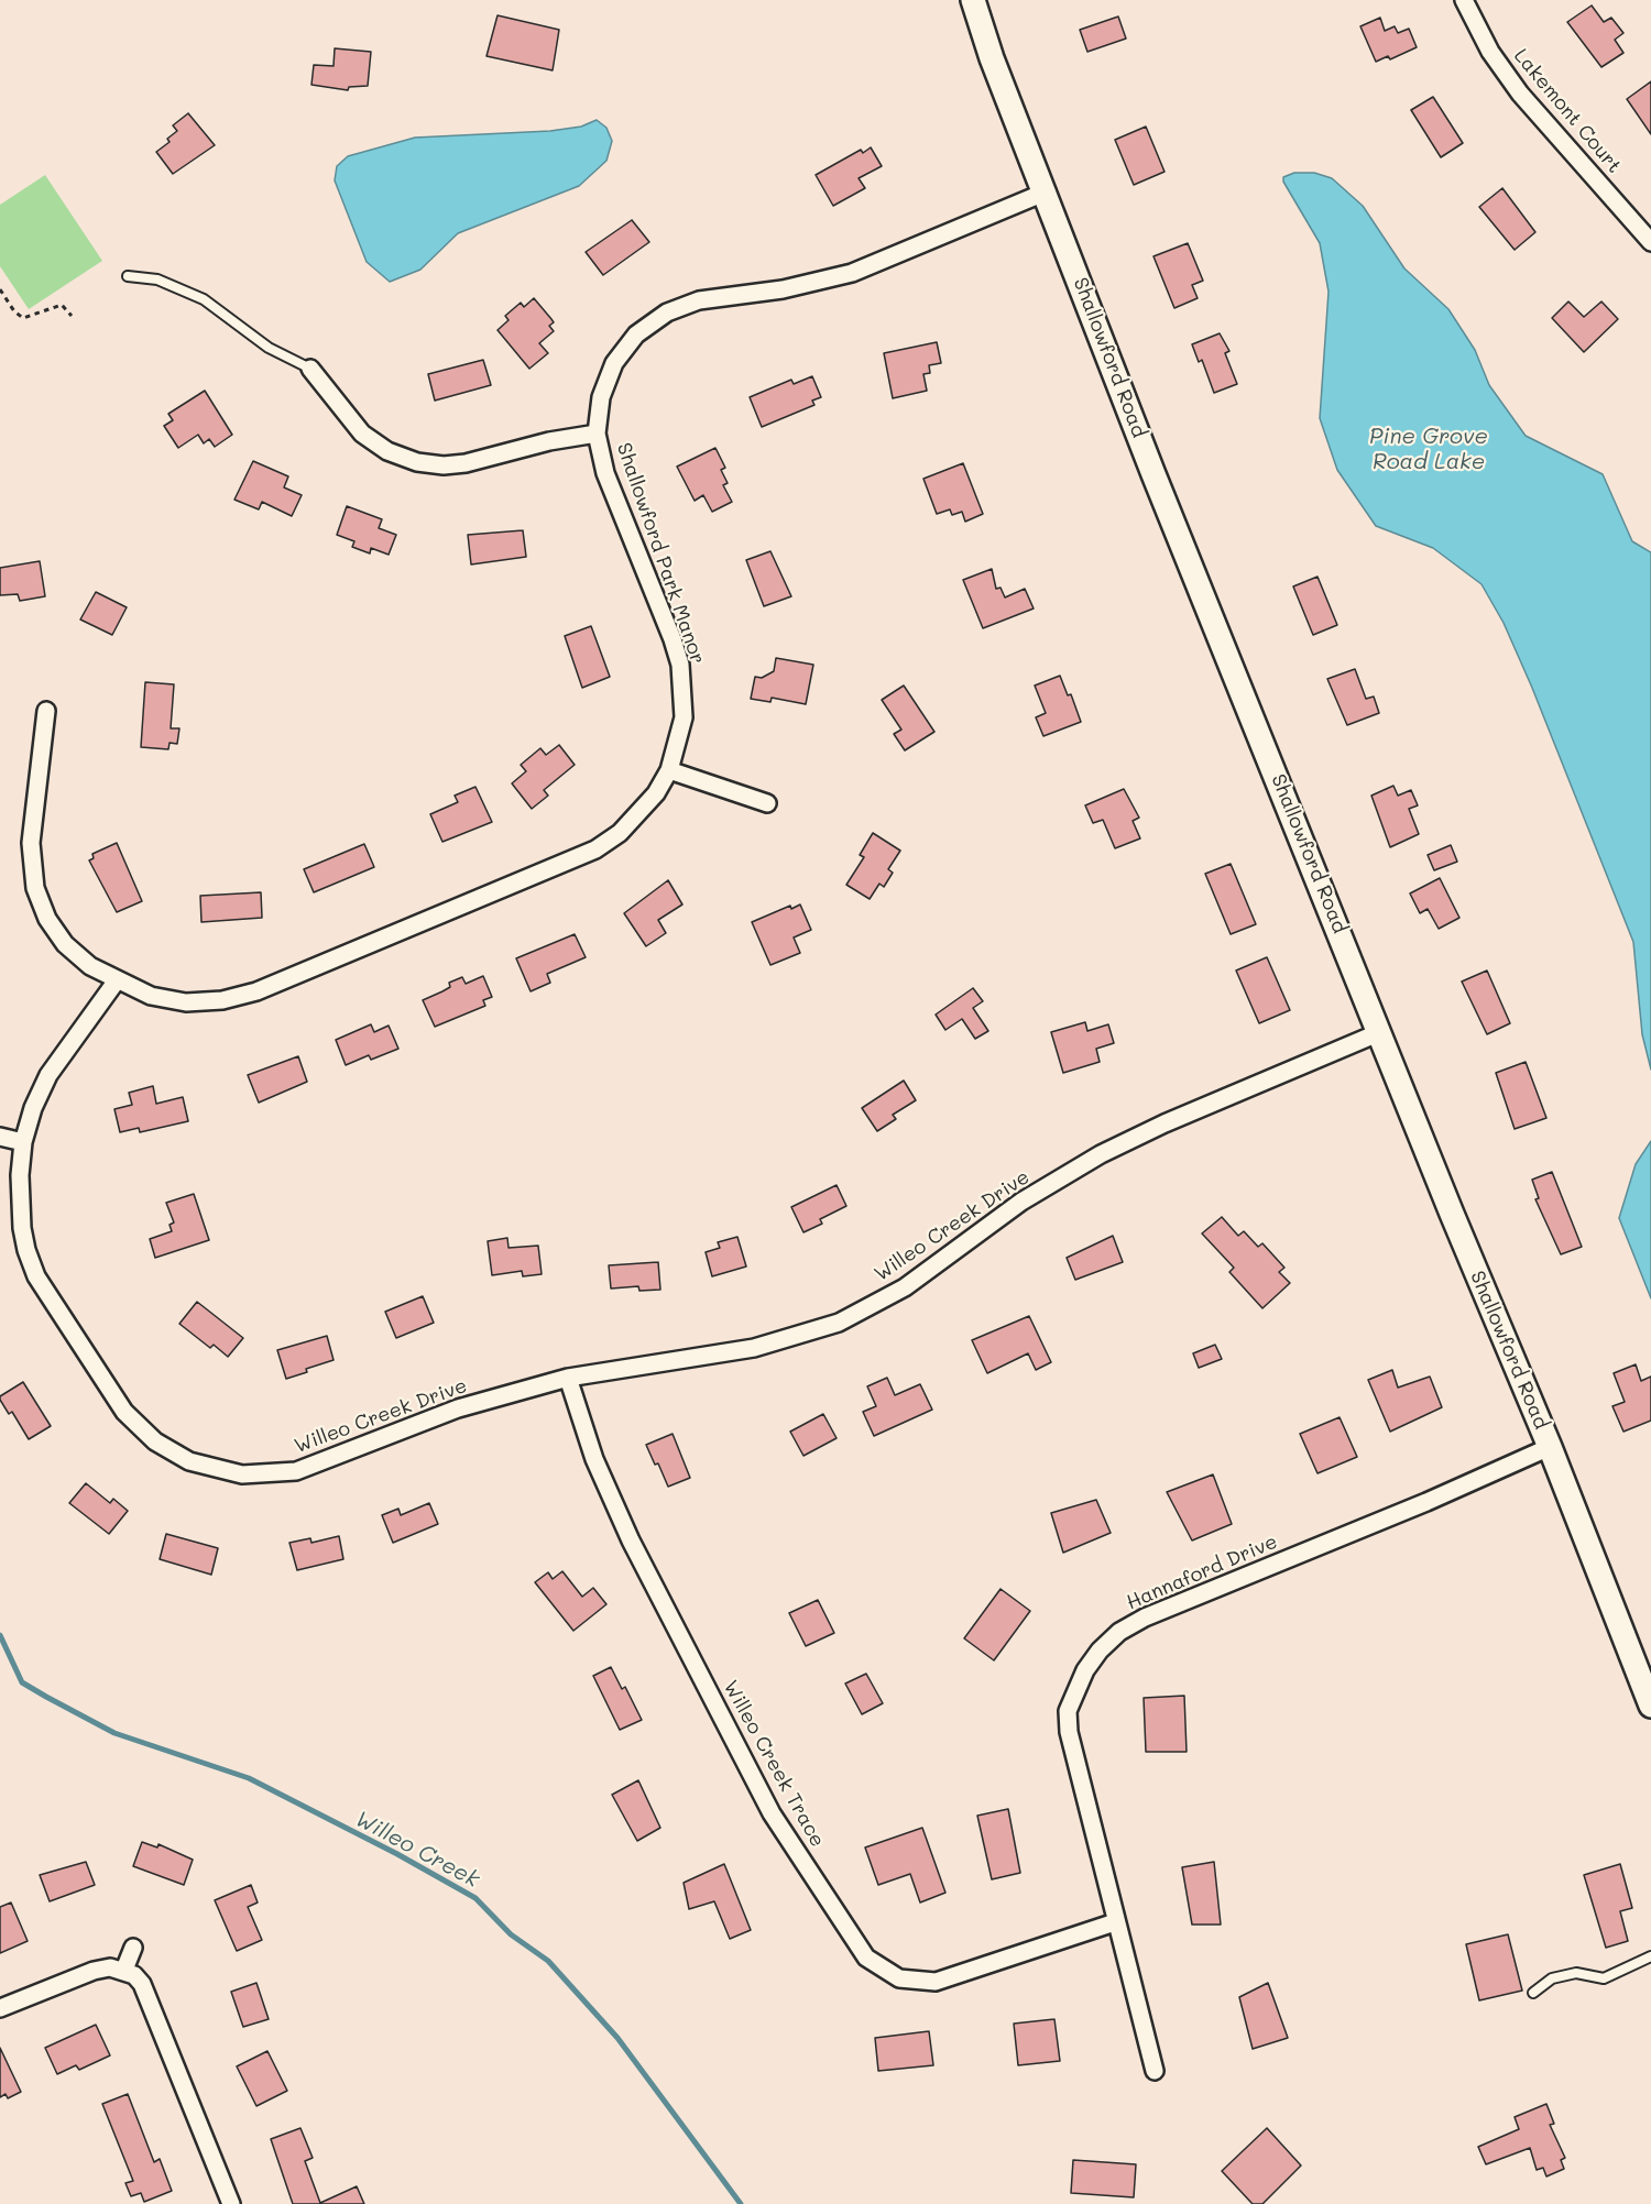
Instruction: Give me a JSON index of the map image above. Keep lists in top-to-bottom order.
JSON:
{
  "streets": {
    "street": [
      "Lakemont Court",
      "Shallowford Road",
      "Shallowford Park Manor",
      "Willeo Creek Drive",
      "Hannaford Drive",
      "Willeo Creek Trace"
    ]
  },
  "crossings": [
    ["Shallowford Road", "Shallowford Park Manor"],
    ["Shallowford Road", "Willeo Creek Drive"],
    ["Shallowford Road", "Hannaford Drive"],
    ["Shallowford Park Manor", "Willeo Creek Drive"],
    ["Willeo Creek Drive", "Willeo Creek Trace"],
    ["Hannaford Drive", "Willeo Creek Trace"]
  ],
  "water": ["Pine Grove Road Lake", "Willeo Creek"]
}
